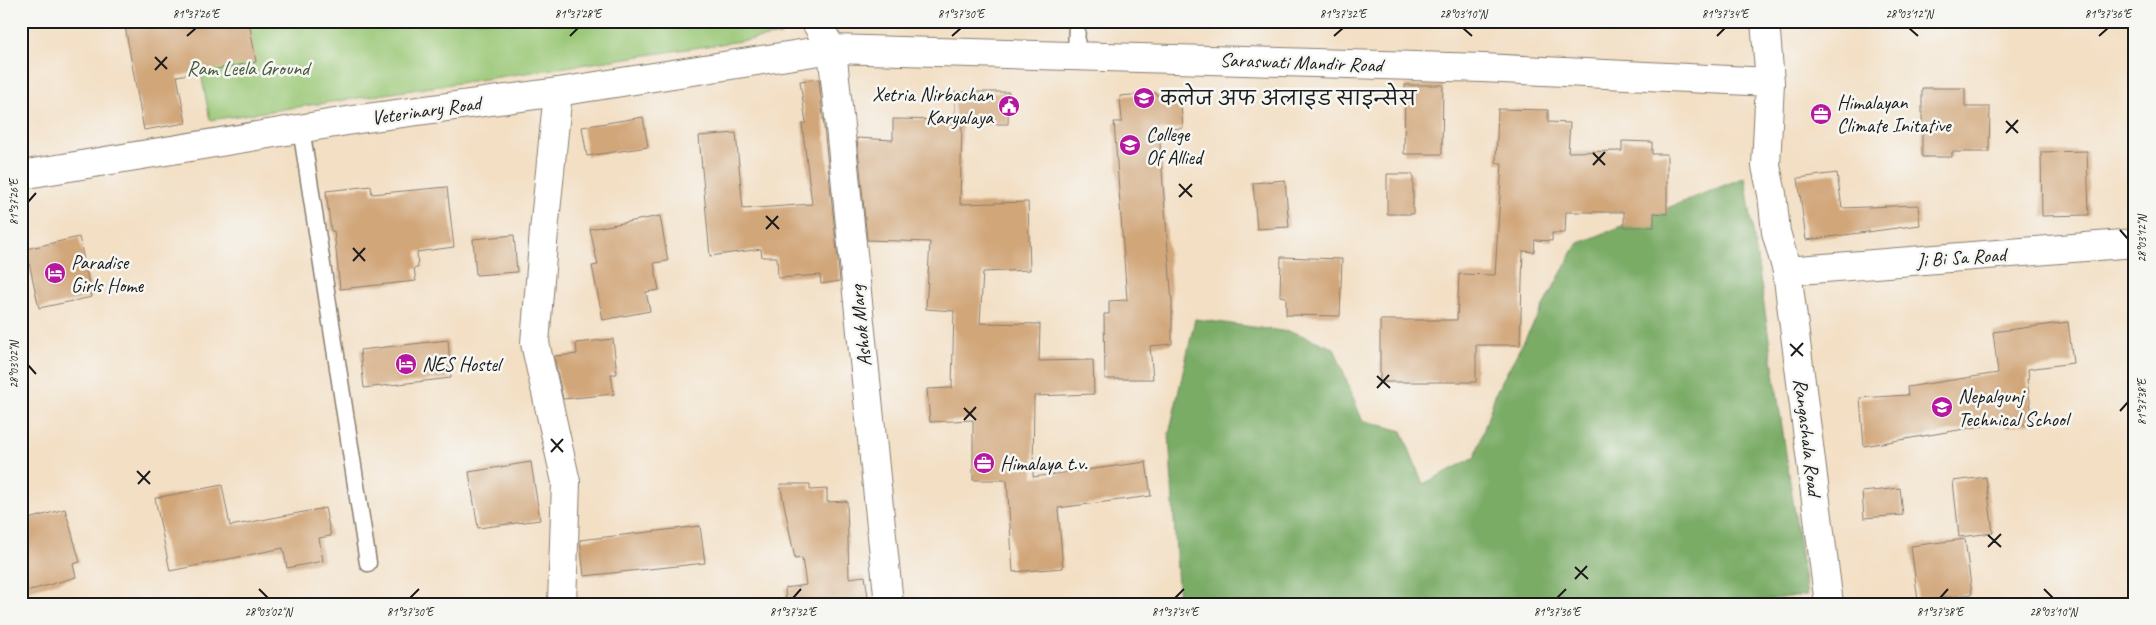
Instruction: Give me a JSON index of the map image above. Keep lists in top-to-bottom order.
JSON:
{
  "streets": {
    "street": [
      "Saraswati Mandir Road",
      "Veterinary Road",
      "Ji Bi Sa Road",
      "Ashok Marg",
      "Rangashala Road"
    ]
  },
  "crossings": [
    ["Saraswati Mandir Road", "Veterinary Road"],
    ["Saraswati Mandir Road", "Ashok Marg"],
    ["Saraswati Mandir Road", "Rangashala Road"],
    ["Veterinary Road", "Ashok Marg"],
    ["Ji Bi Sa Road", "Rangashala Road"]
  ],
  "parks": ["Ram Leela Ground"],
  "places": {
    "school or university": ["कलेज अफ अलाइड साइन्सेस", "College Of Allied", "Nepalgunj Technical School"],
    "public building": ["Xetria Nirbachan Karyalaya"],
    "office": ["Himalayan Climate Initative", "Himalaya t.v."],
    "hotel": ["Paradise Girls Home", "NES Hostel"]
  },
  "coordinates": [
    "81°37'26\"E",
    "81°37'28\"E",
    "81°37'30\"E",
    "81°37'32\"E",
    "28°03'10\"N",
    "81°37'34\"E",
    "28°03'12\"N",
    "81°37'36\"E",
    "28°03'02\"N",
    "81°37'38\"E"
  ]
}
